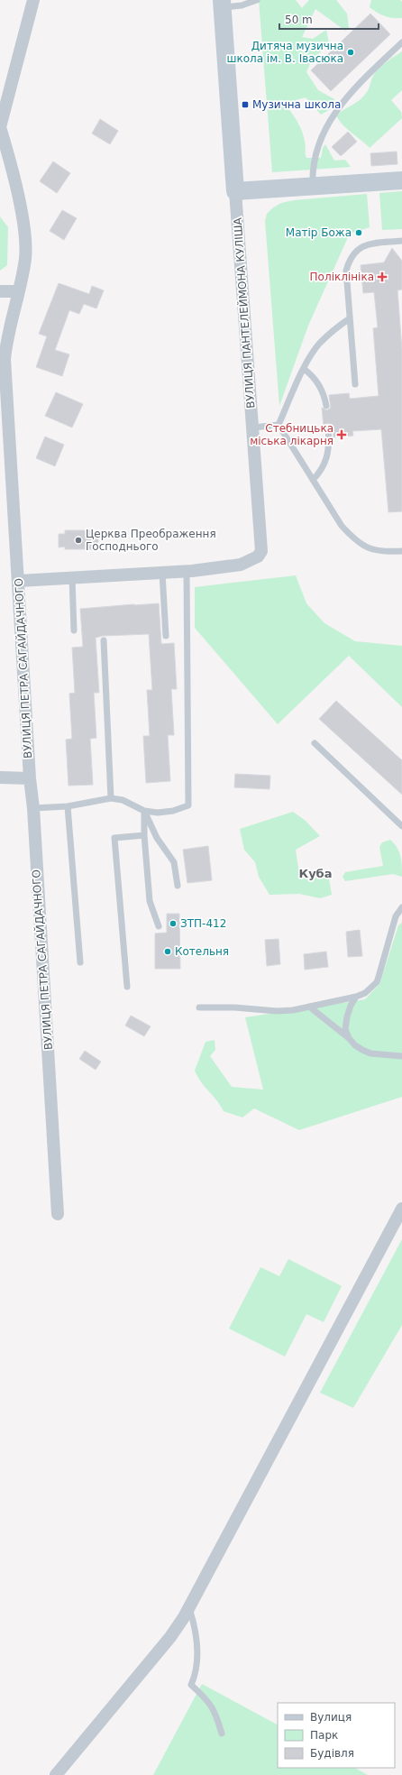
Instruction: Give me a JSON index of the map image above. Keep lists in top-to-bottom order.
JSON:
{
  "streets": {
    "street": ["ВУЛИЦЯ ПАНТЕЛЕЙМОНА КУЛІША", "ВУЛИЦЯ ПЕТРА САГАЙДАЧНОГО"]
  },
  "crossings": [
    ["ВУЛИЦЯ ПАНТЕЛЕЙМОНА КУЛІША", "ВУЛИЦЯ ПЕТРА САГАЙДАЧНОГО"]
  ],
  "districts": ["Куба"],
  "places": {
    "other": [
      "Дитяча музична школа ім. В. Івасюка",
      "Матір Божа",
      "Церква Преображення Господнього",
      "ЗТП-412",
      "Котельня"
    ],
    "transit": ["Музична школа"],
    "health": ["Поліклініка", "Стебницька міська лікарня"]
  },
  "legend": ["Вулиця", "Парк", "Будівля"],
  "scale_bar": "50 m"
}
